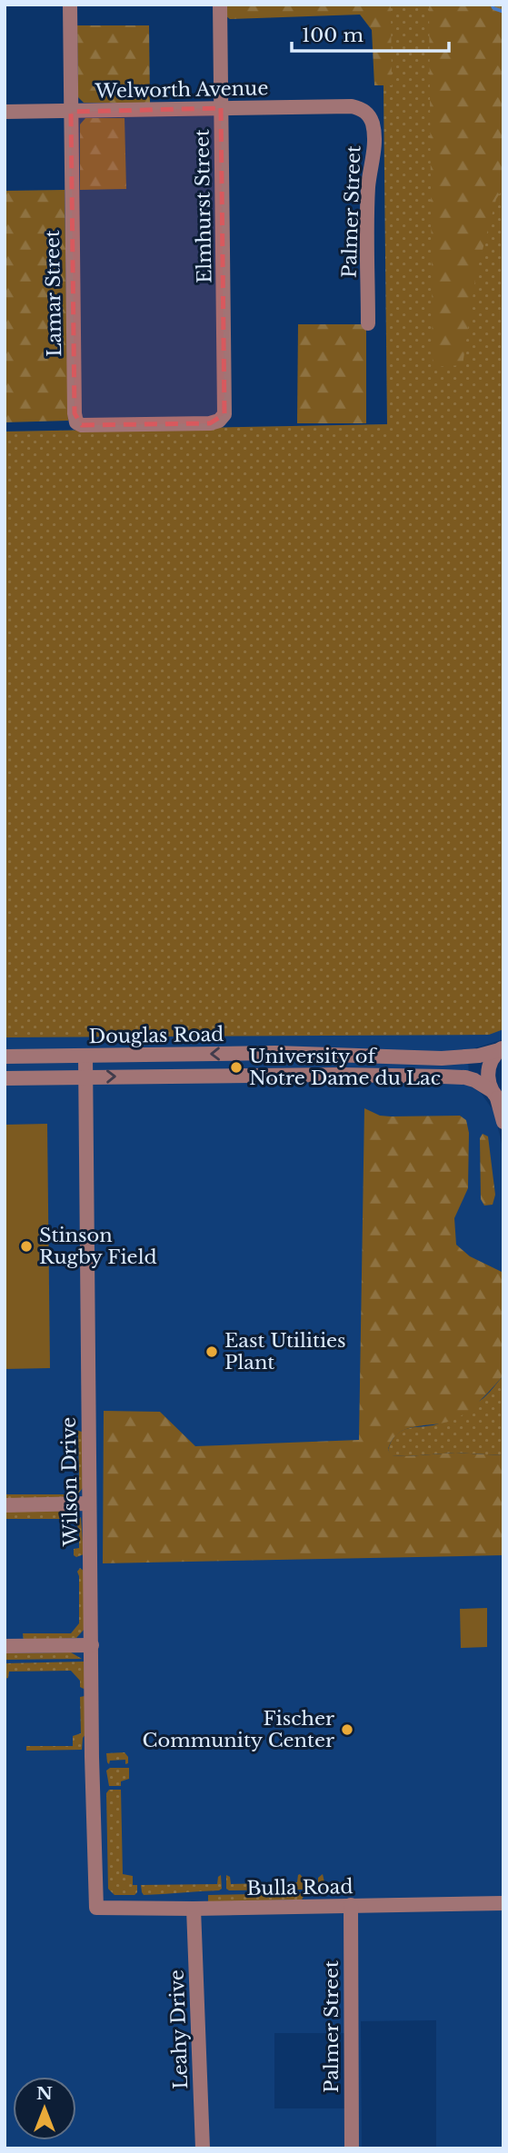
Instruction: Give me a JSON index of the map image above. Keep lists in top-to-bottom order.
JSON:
{
  "streets": {
    "street": [
      "Welworth Avenue",
      "Elmhurst Street",
      "Palmer Street",
      "Lamar Street",
      "Douglas Road",
      "Wilson Drive",
      "Bulla Road",
      "Leahy Drive"
    ]
  },
  "crossings": [
    ["Welworth Avenue", "Elmhurst Street"],
    ["Welworth Avenue", "Palmer Street"],
    ["Welworth Avenue", "Lamar Street"],
    ["Elmhurst Street", "Lamar Street"],
    ["Palmer Street", "Bulla Road"],
    ["Douglas Road", "Wilson Drive"],
    ["Wilson Drive", "Bulla Road"],
    ["Bulla Road", "Leahy Drive"]
  ],
  "places": [
    "University of Notre Dame du Lac",
    "Stinson Rugby Field",
    "East Utilities Plant",
    "Fischer Community Center"
  ],
  "scale_bar": "100 m",
  "north": "top"
}
